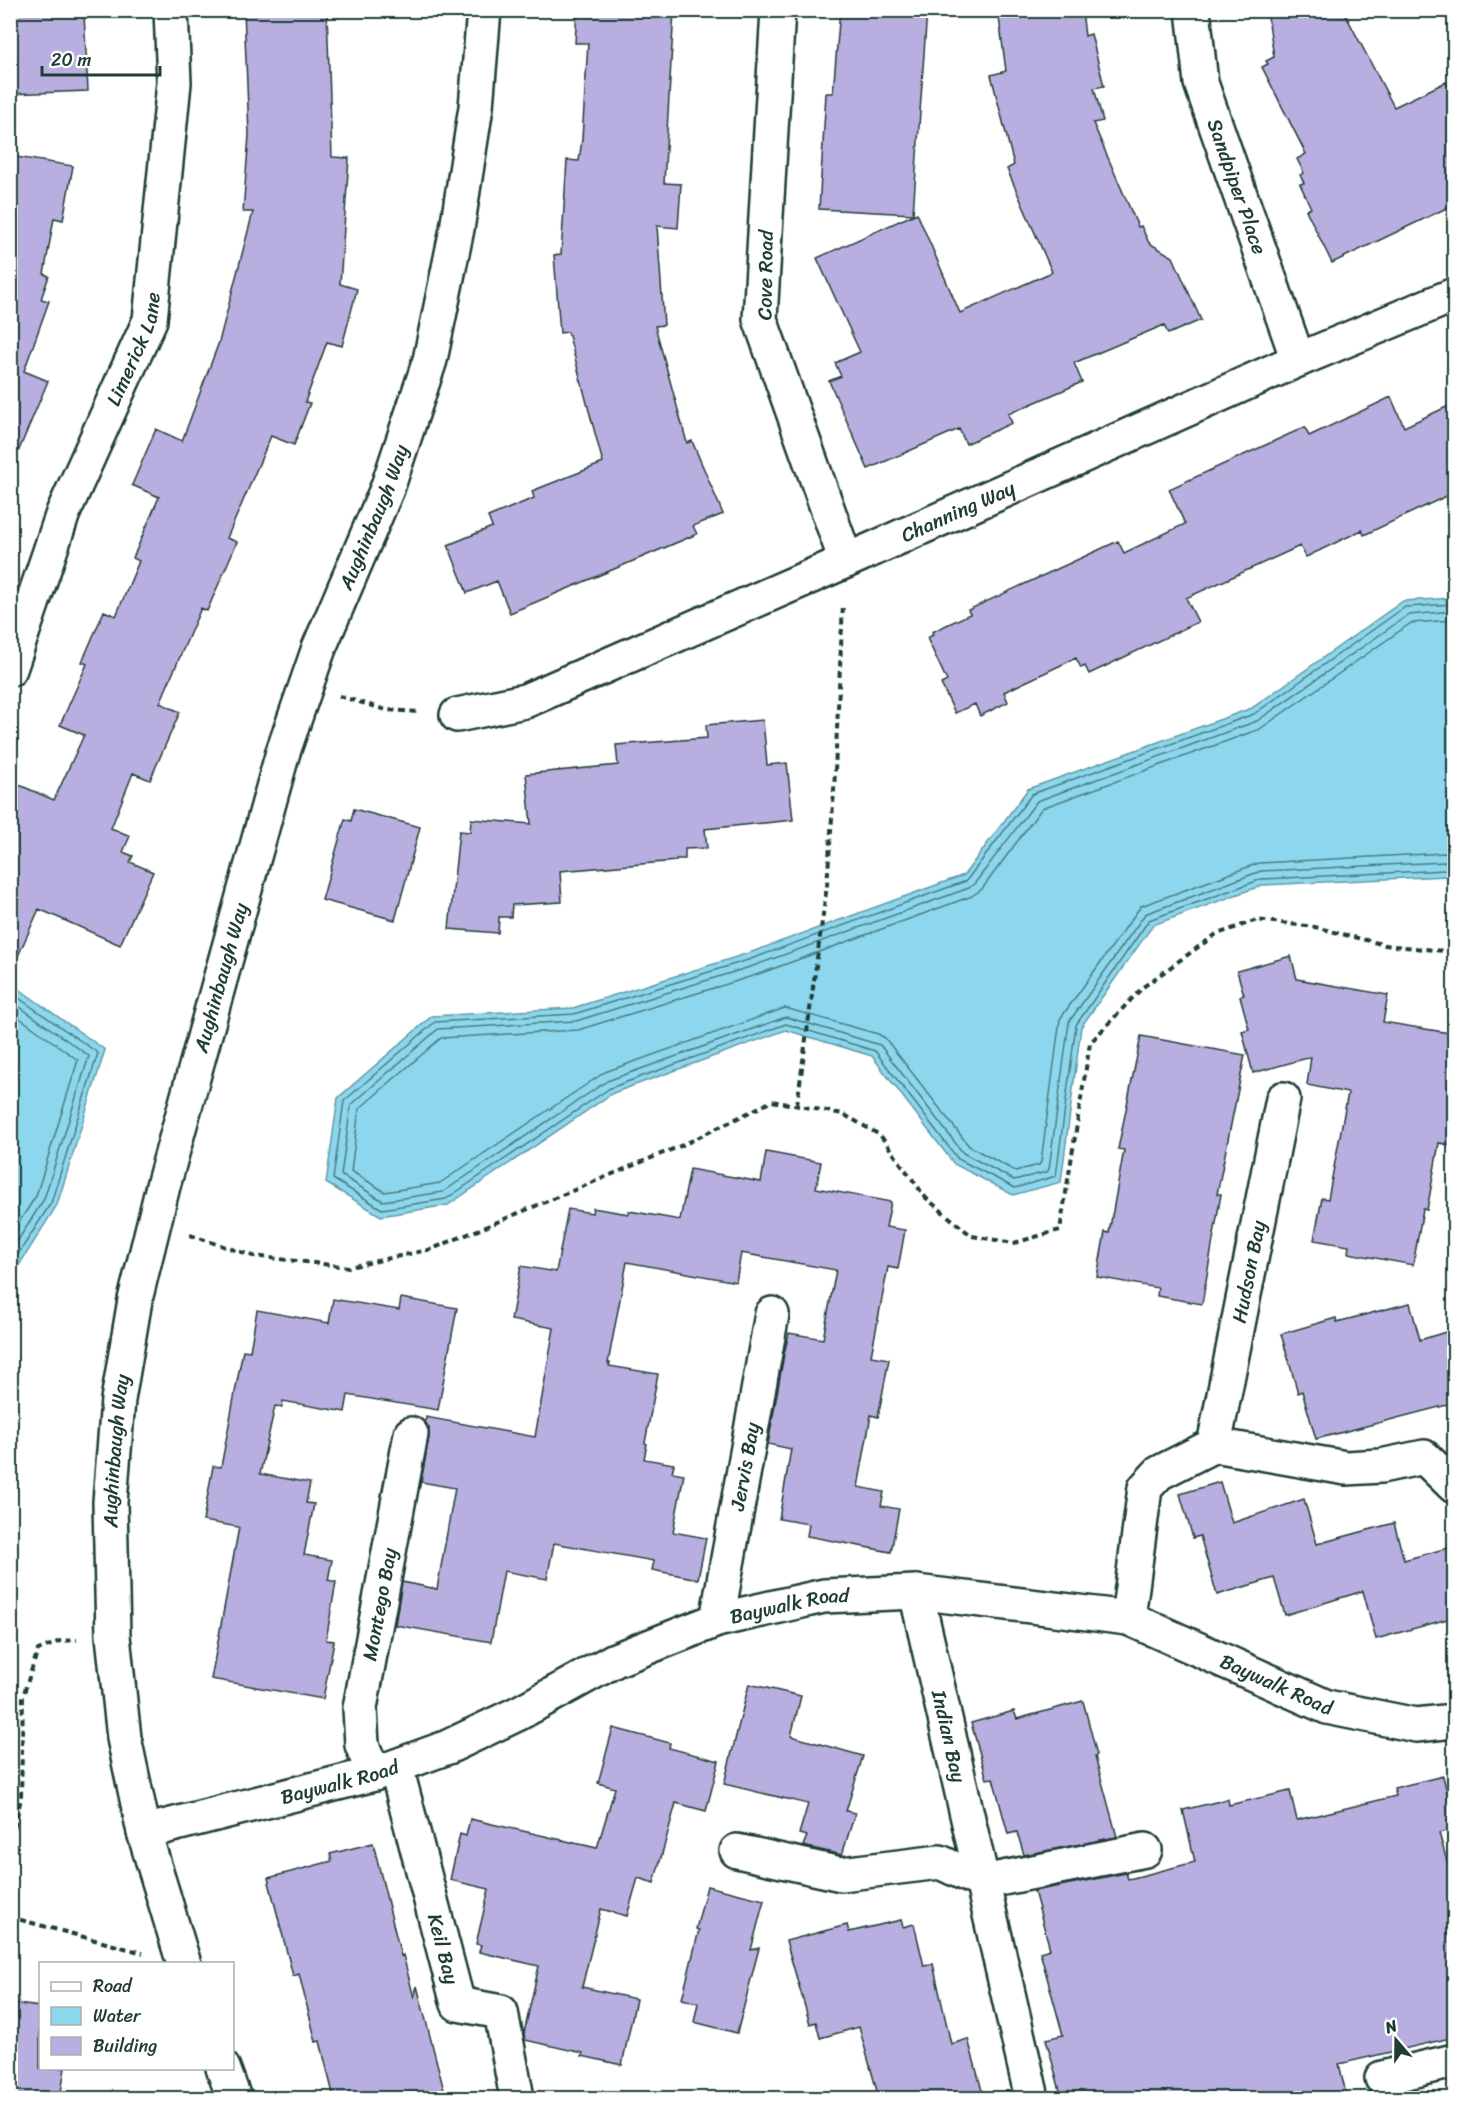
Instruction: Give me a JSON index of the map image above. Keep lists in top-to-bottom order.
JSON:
{
  "streets": {
    "street": [
      "Sandpiper Place",
      "Cove Road",
      "Limerick Lane",
      "Channing Way",
      "Aughinbaugh Way",
      "Hudson Bay",
      "Jervis Bay",
      "Montego Bay",
      "Baywalk Road",
      "Indian Bay",
      "Keil Bay"
    ]
  },
  "crossings": [
    ["Sandpiper Place", "Channing Way"],
    ["Cove Road", "Channing Way"],
    ["Aughinbaugh Way", "Baywalk Road"],
    ["Jervis Bay", "Baywalk Road"],
    ["Montego Bay", "Baywalk Road"],
    ["Montego Bay", "Keil Bay"],
    ["Baywalk Road", "Indian Bay"],
    ["Baywalk Road", "Keil Bay"]
  ],
  "legend": ["Road", "Water", "Building"],
  "scale_bar": "20 m",
  "north": "top"
}
